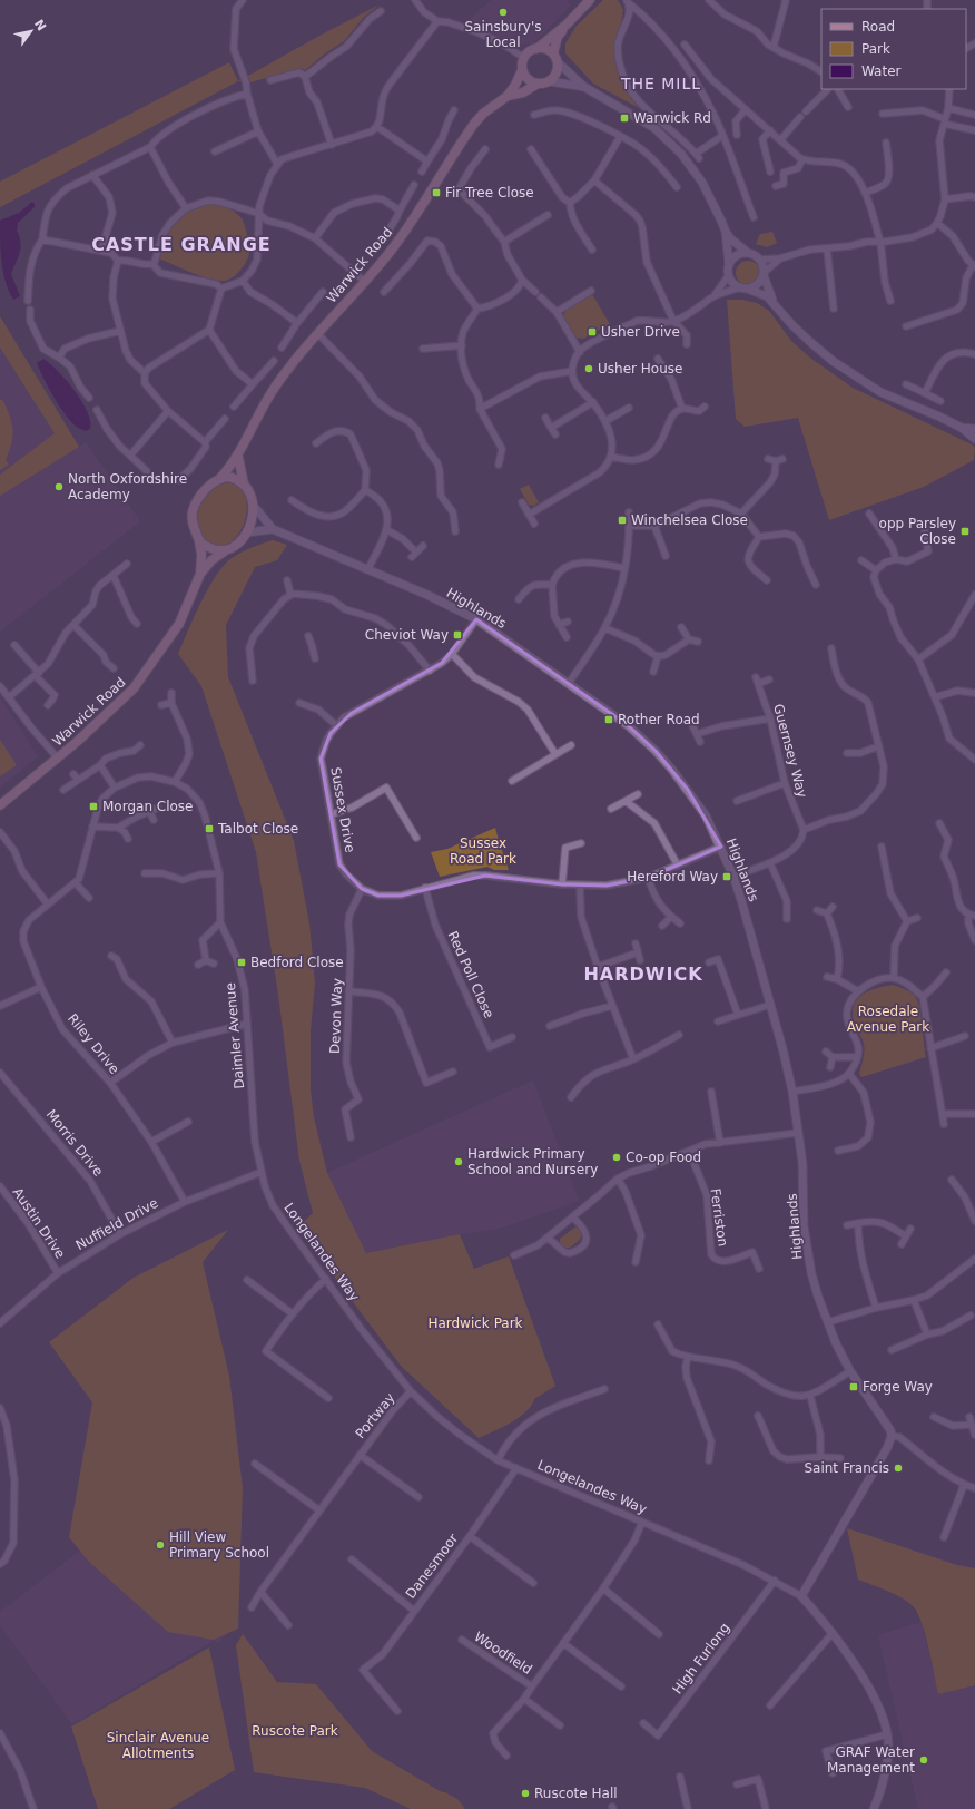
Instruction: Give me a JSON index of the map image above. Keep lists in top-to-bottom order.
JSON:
{
  "streets": {
    "main road": ["Warwick Road"],
    "street": [
      "Highlands",
      "Guernsey Way",
      "Sussex Drive",
      "Red Poll Close",
      "Devon Way",
      "Daimler Avenue",
      "Riley Drive",
      "Morris Drive",
      "Ferriston",
      "Austin Drive",
      "Nuffield Drive",
      "Longelandes Way",
      "Portway",
      "Danesmoor",
      "Woodfield",
      "High Furlong"
    ]
  },
  "crossings": [
    ["Warwick Road", "Highlands"],
    ["Highlands", "Sussex Drive"],
    ["Sussex Drive", "Red Poll Close"],
    ["Sussex Drive", "Devon Way"],
    ["Daimler Avenue", "Nuffield Drive"],
    ["Daimler Avenue", "Longelandes Way"],
    ["Riley Drive", "Nuffield Drive"],
    ["Morris Drive", "Nuffield Drive"],
    ["Austin Drive", "Nuffield Drive"],
    ["Nuffield Drive", "Longelandes Way"],
    ["Longelandes Way", "Portway"],
    ["Longelandes Way", "Danesmoor"],
    ["Longelandes Way", "Woodfield"],
    ["Longelandes Way", "High Furlong"]
  ],
  "districts": ["THE MILL", "CASTLE GRANGE", "HARDWICK"],
  "parks": [
    "Sussex Road Park",
    "Rosedale Avenue Park",
    "Hardwick Park",
    "Ruscote Park",
    "Sinclair Avenue Allotments"
  ],
  "places": {
    "other": [
      "Sainsbury's Local",
      "Usher House",
      "North Oxfordshire Academy",
      "Co-op Food",
      "Hardwick Primary School and Nursery",
      "Saint Francis",
      "Hill View Primary School",
      "GRAF Water Management",
      "Ruscote Hall"
    ],
    "transit": [
      "Warwick Rd",
      "Fir Tree Close",
      "Usher Drive",
      "Winchelsea Close",
      "opp Parsley Close",
      "Cheviot Way",
      "Rother Road",
      "Morgan Close",
      "Talbot Close",
      "Hereford Way",
      "Bedford Close",
      "Forge Way"
    ]
  },
  "legend": ["Road", "Park", "Water"],
  "north": "top right"
}
